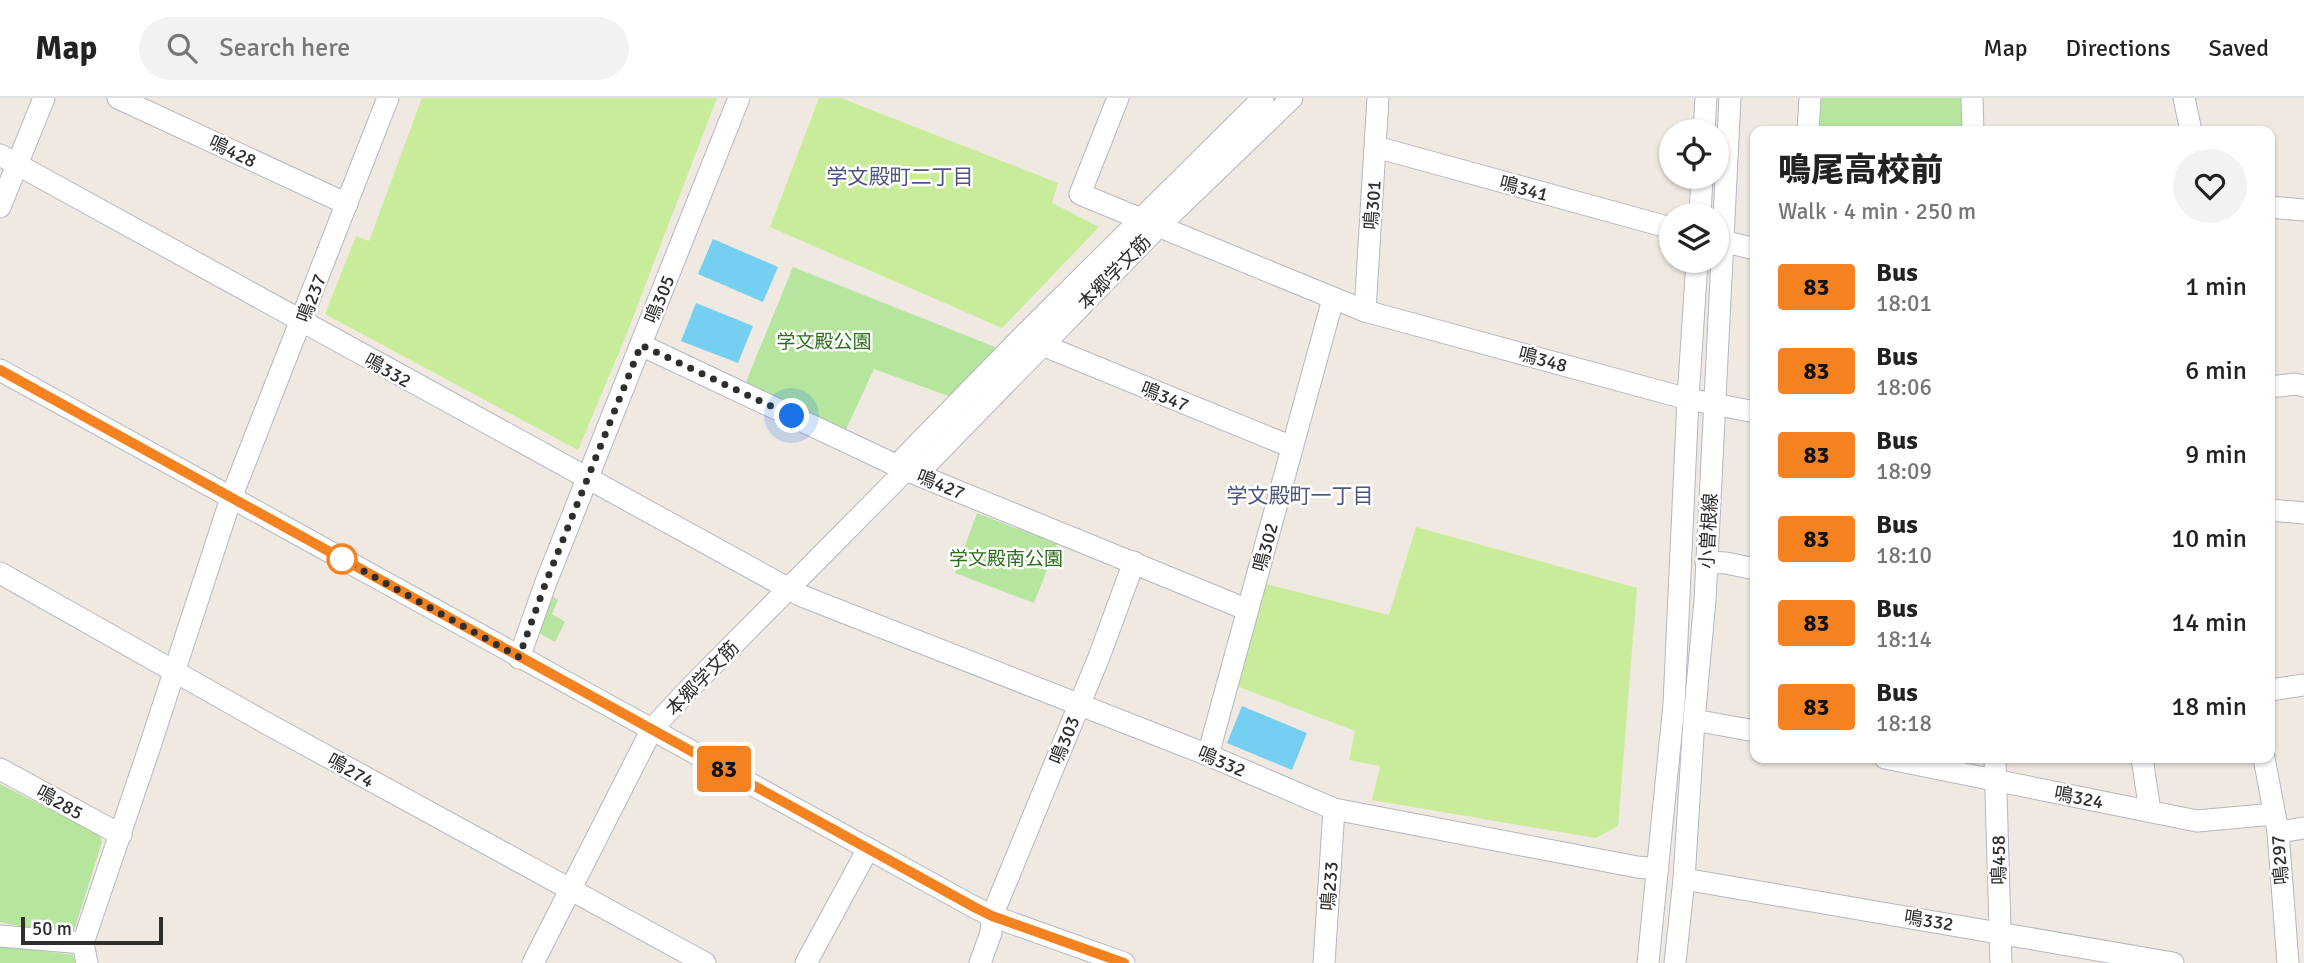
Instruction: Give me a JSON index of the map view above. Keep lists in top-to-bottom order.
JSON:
{
  "streets": {
    "street": [
      "鳴428",
      "鳴341",
      "鳴301",
      "本郷学文筋",
      "鳴237",
      "鳴305",
      "鳴348",
      "鳴332",
      "鳴347",
      "鳴427",
      "小曽根線",
      "鳴302",
      "鳴303",
      "鳴274",
      "鳴324",
      "鳴285",
      "鳴458",
      "鳴297",
      "鳴233"
    ]
  },
  "crossings": [
    ["鳴428", "鳴237"],
    ["鳴341", "鳴301"],
    ["鳴301", "鳴348"],
    ["本郷学文筋", "鳴348"],
    ["本郷学文筋", "鳴332"],
    ["本郷学文筋", "鳴347"],
    ["本郷学文筋", "鳴427"],
    ["本郷学文筋", "鳴274"],
    ["鳴237", "鳴332"],
    ["鳴237", "鳴274"],
    ["鳴237", "鳴285"],
    ["鳴305", "鳴332"],
    ["鳴305", "鳴427"],
    ["鳴348", "小曽根線"],
    ["鳴348", "鳴302"],
    ["鳴332", "小曽根線"],
    ["鳴332", "鳴302"],
    ["鳴332", "鳴303"],
    ["鳴332", "鳴458"],
    ["鳴332", "鳴233"],
    ["鳴347", "鳴302"],
    ["鳴427", "鳴302"],
    ["鳴427", "鳴303"],
    ["鳴324", "鳴458"],
    ["鳴324", "鳴297"]
  ],
  "districts": ["学文殿町二丁目", "学文殿町一丁目"],
  "parks": ["学文殿公園", "学文殿南公園"],
  "lines": ["bus line 83"],
  "scale_bar": "50 m",
  "page": {
    "header": "Map",
    "search": "Search here",
    "nav": ["Map", "Directions", "Saved"],
    "on_map": "83",
    "heading": ["鳴尾高校前", "Walk · 4 min · 250 m"],
    "list": [
      {
        "mark": "83",
        "name": "Bus",
        "note": "18:01",
        "value": "1 min"
      },
      {
        "mark": "83",
        "name": "Bus",
        "note": "18:06",
        "value": "6 min"
      },
      {
        "mark": "83",
        "name": "Bus",
        "note": "18:09",
        "value": "9 min"
      },
      {
        "mark": "83",
        "name": "Bus",
        "note": "18:10",
        "value": "10 min"
      },
      {
        "mark": "83",
        "name": "Bus",
        "note": "18:14",
        "value": "14 min"
      },
      {
        "mark": "83",
        "name": "Bus",
        "note": "18:18",
        "value": "18 min"
      }
    ],
    "scale": "50 m"
  }
}
